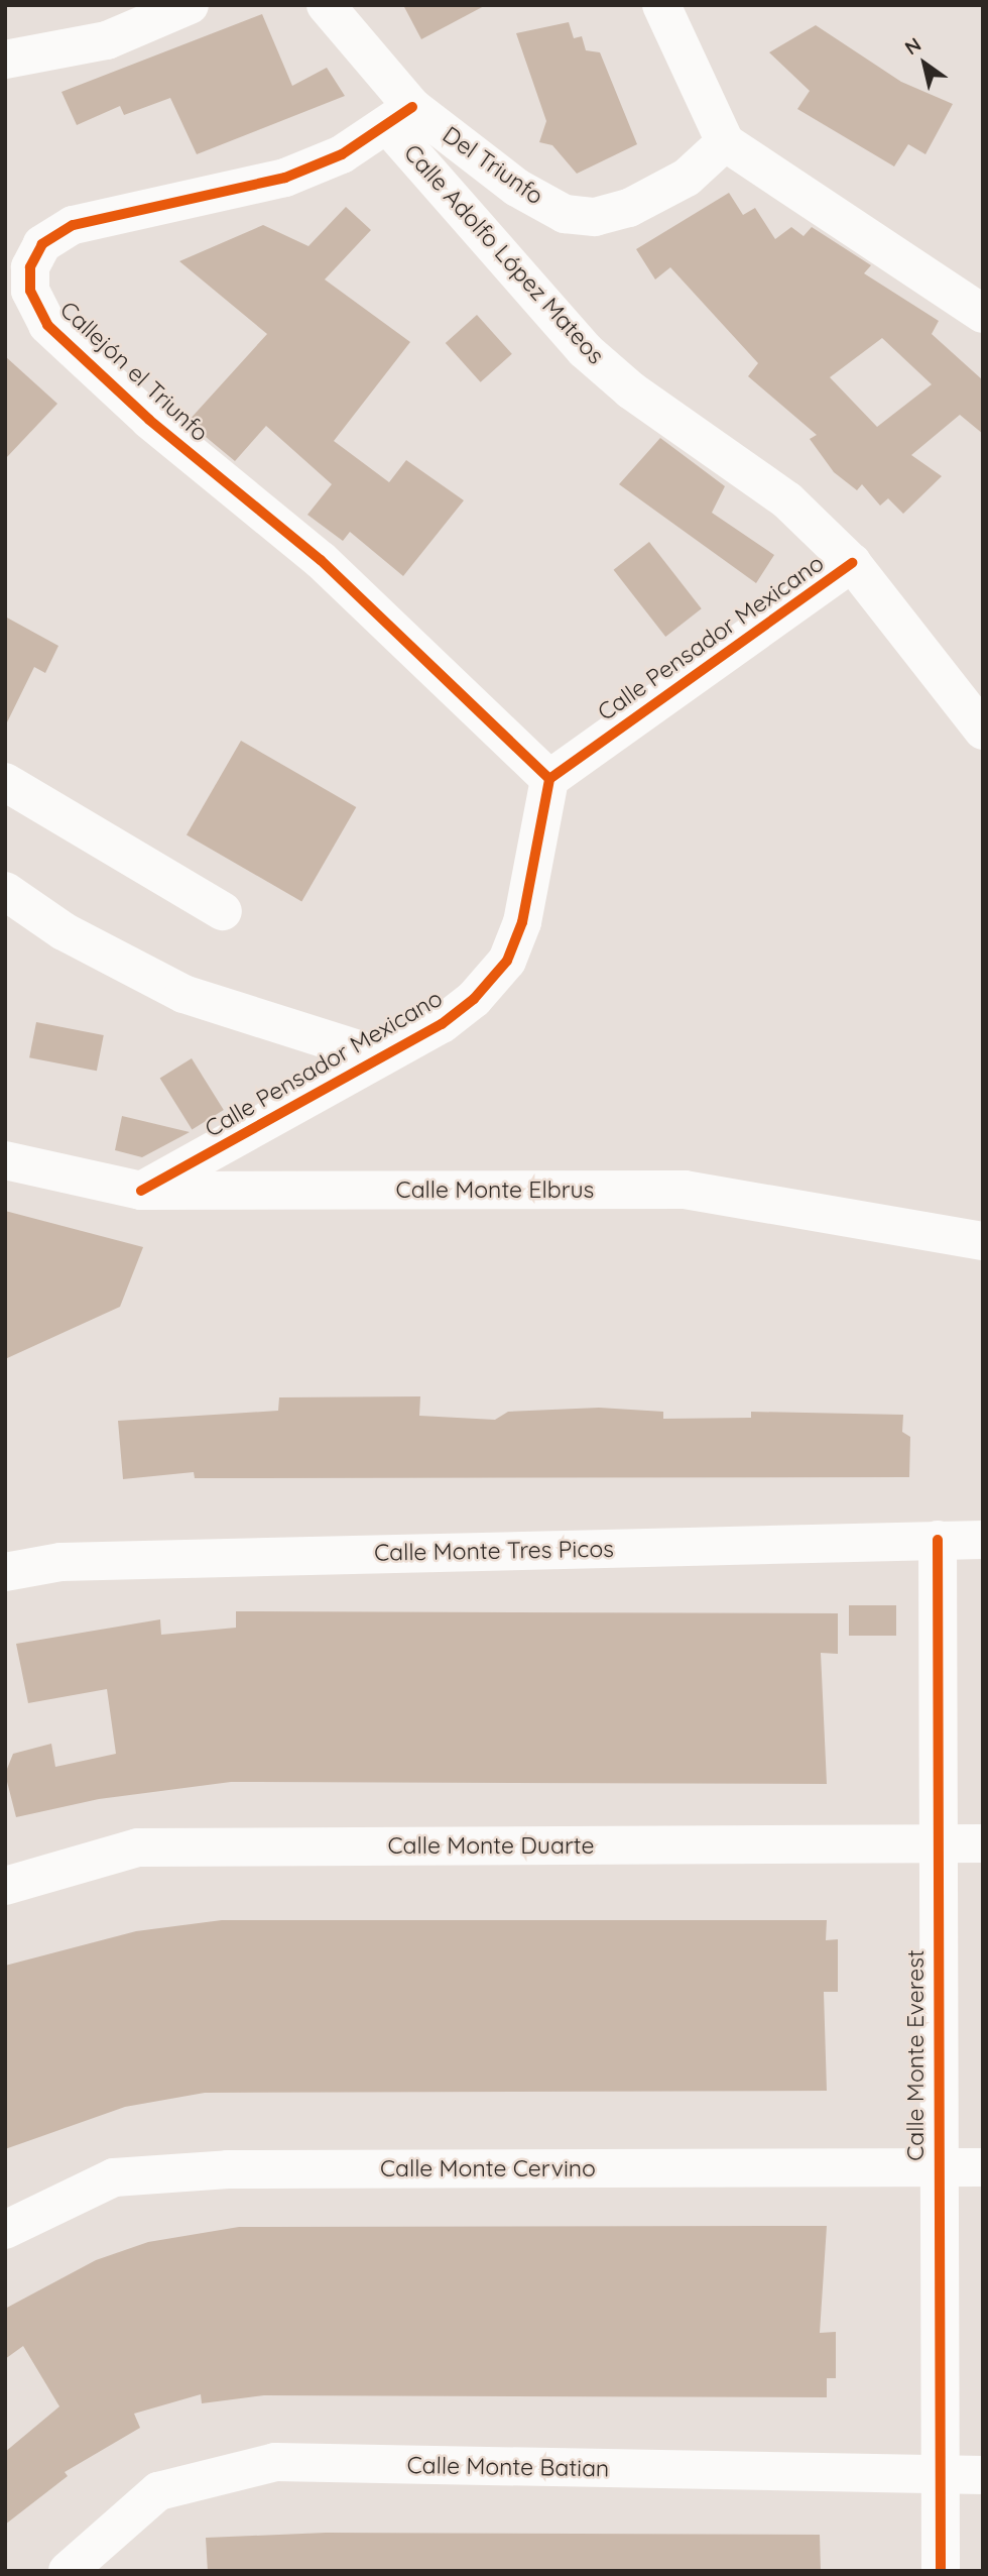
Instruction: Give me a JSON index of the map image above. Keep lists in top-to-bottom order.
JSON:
{
  "streets": {
    "street": [
      "Del Triunfo",
      "Calle Adolfo López Mateos",
      "Callejón el Triunfo",
      "Calle Pensador Mexicano",
      "Calle Monte Elbrus",
      "Calle Monte Tres Picos",
      "Calle Monte Duarte",
      "Calle Monte Everest",
      "Calle Monte Cervino",
      "Calle Monte Batian"
    ]
  },
  "crossings": [
    ["Del Triunfo", "Calle Adolfo López Mateos"],
    ["Del Triunfo", "Callejón el Triunfo"],
    ["Calle Adolfo López Mateos", "Callejón el Triunfo"],
    ["Calle Adolfo López Mateos", "Calle Pensador Mexicano"],
    ["Callejón el Triunfo", "Calle Pensador Mexicano"],
    ["Calle Pensador Mexicano", "Calle Monte Elbrus"],
    ["Calle Monte Tres Picos", "Calle Monte Everest"],
    ["Calle Monte Duarte", "Calle Monte Everest"],
    ["Calle Monte Everest", "Calle Monte Cervino"],
    ["Calle Monte Everest", "Calle Monte Batian"]
  ],
  "north": "top left"
}
